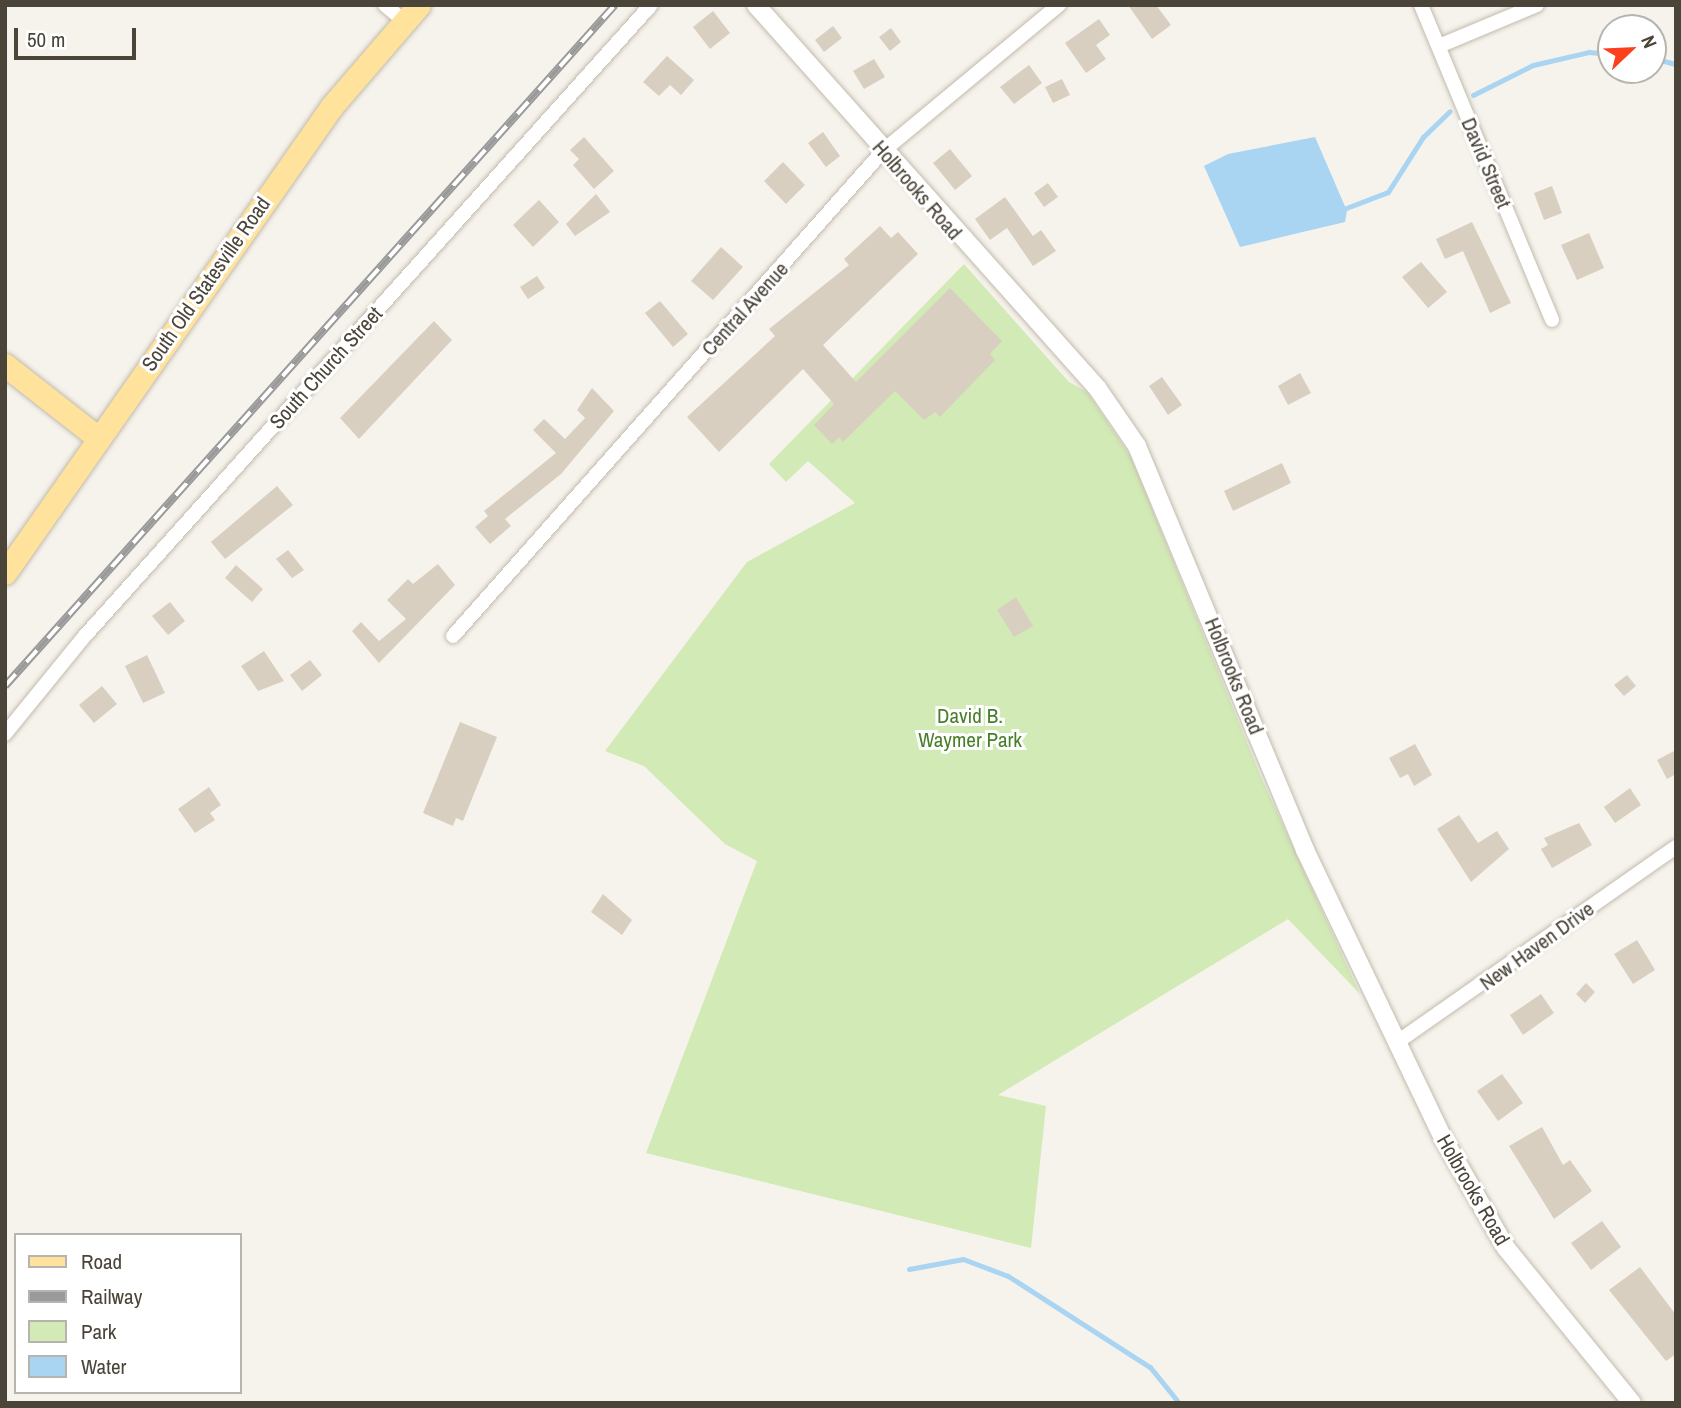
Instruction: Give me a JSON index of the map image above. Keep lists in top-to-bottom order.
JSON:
{
  "streets": {
    "main road": ["South Old Statesville Road"],
    "street": [
      "David Street",
      "Holbrooks Road",
      "Central Avenue",
      "South Church Street",
      "New Haven Drive"
    ]
  },
  "crossings": [
    ["Holbrooks Road", "Central Avenue"],
    ["Holbrooks Road", "New Haven Drive"]
  ],
  "parks": ["David B. Waymer Park"],
  "legend": [
    "Road",
    "Railway",
    "Park",
    "Water"
  ],
  "scale_bar": "50 m",
  "north": "top right"
}
